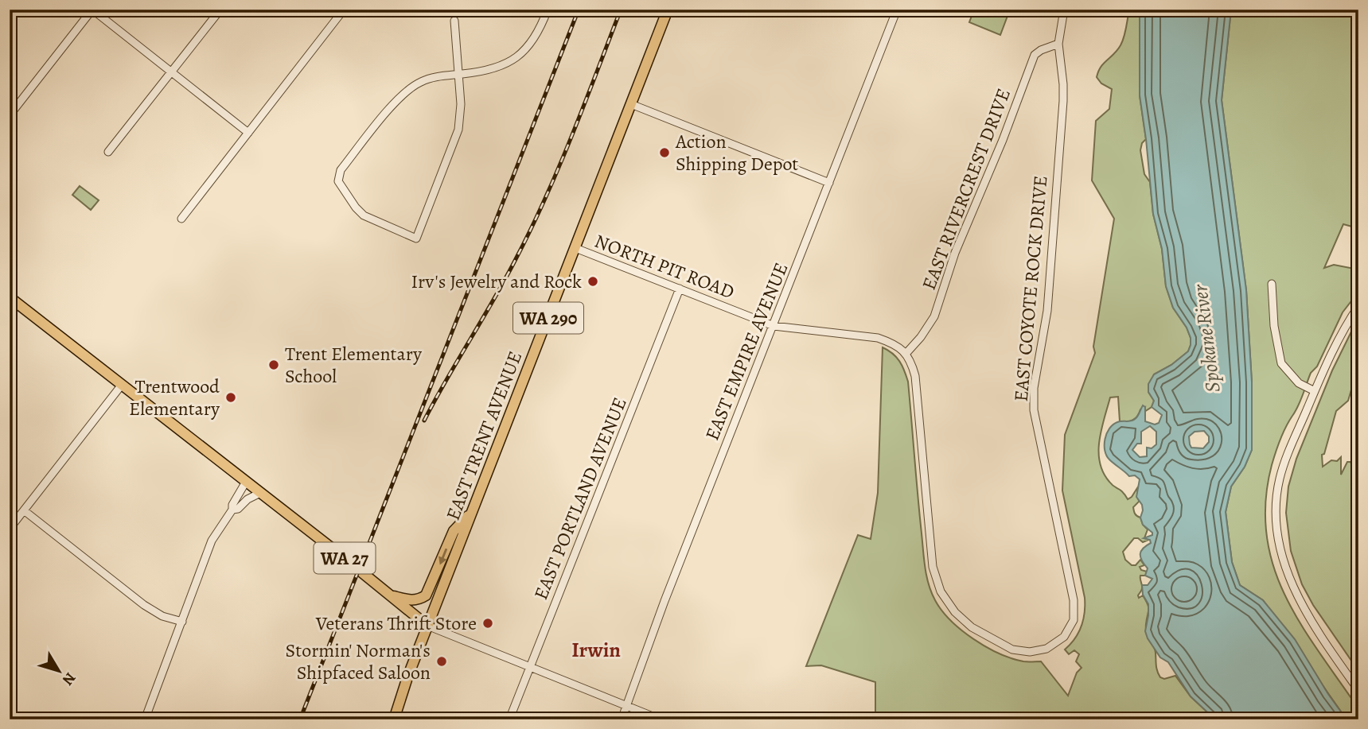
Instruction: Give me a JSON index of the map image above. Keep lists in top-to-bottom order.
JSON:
{
  "streets": {
    "main road": ["WA 290", "EAST TRENT AVENUE", "WA 27"],
    "street": [
      "EAST RIVERCREST DRIVE",
      "NORTH PIT ROAD",
      "EAST COYOTE ROCK DRIVE",
      "EAST EMPIRE AVENUE",
      "EAST PORTLAND AVENUE"
    ]
  },
  "crossings": [
    ["EAST RIVERCREST DRIVE", "EAST COYOTE ROCK DRIVE"],
    ["NORTH PIT ROAD", "EAST EMPIRE AVENUE"],
    ["NORTH PIT ROAD", "EAST TRENT AVENUE"],
    ["NORTH PIT ROAD", "EAST PORTLAND AVENUE"],
    ["EAST TRENT AVENUE", "WA 27"]
  ],
  "districts": ["Irwin"],
  "water": ["Spokane River"],
  "places": [
    "Action Shipping Depot",
    "Irv's Jewelry and Rock",
    "Trent Elementary School",
    "Trentwood Elementary",
    "Veterans Thrift Store",
    "Stormin' Norman's Shipfaced Saloon"
  ],
  "north": "bottom right"
}
